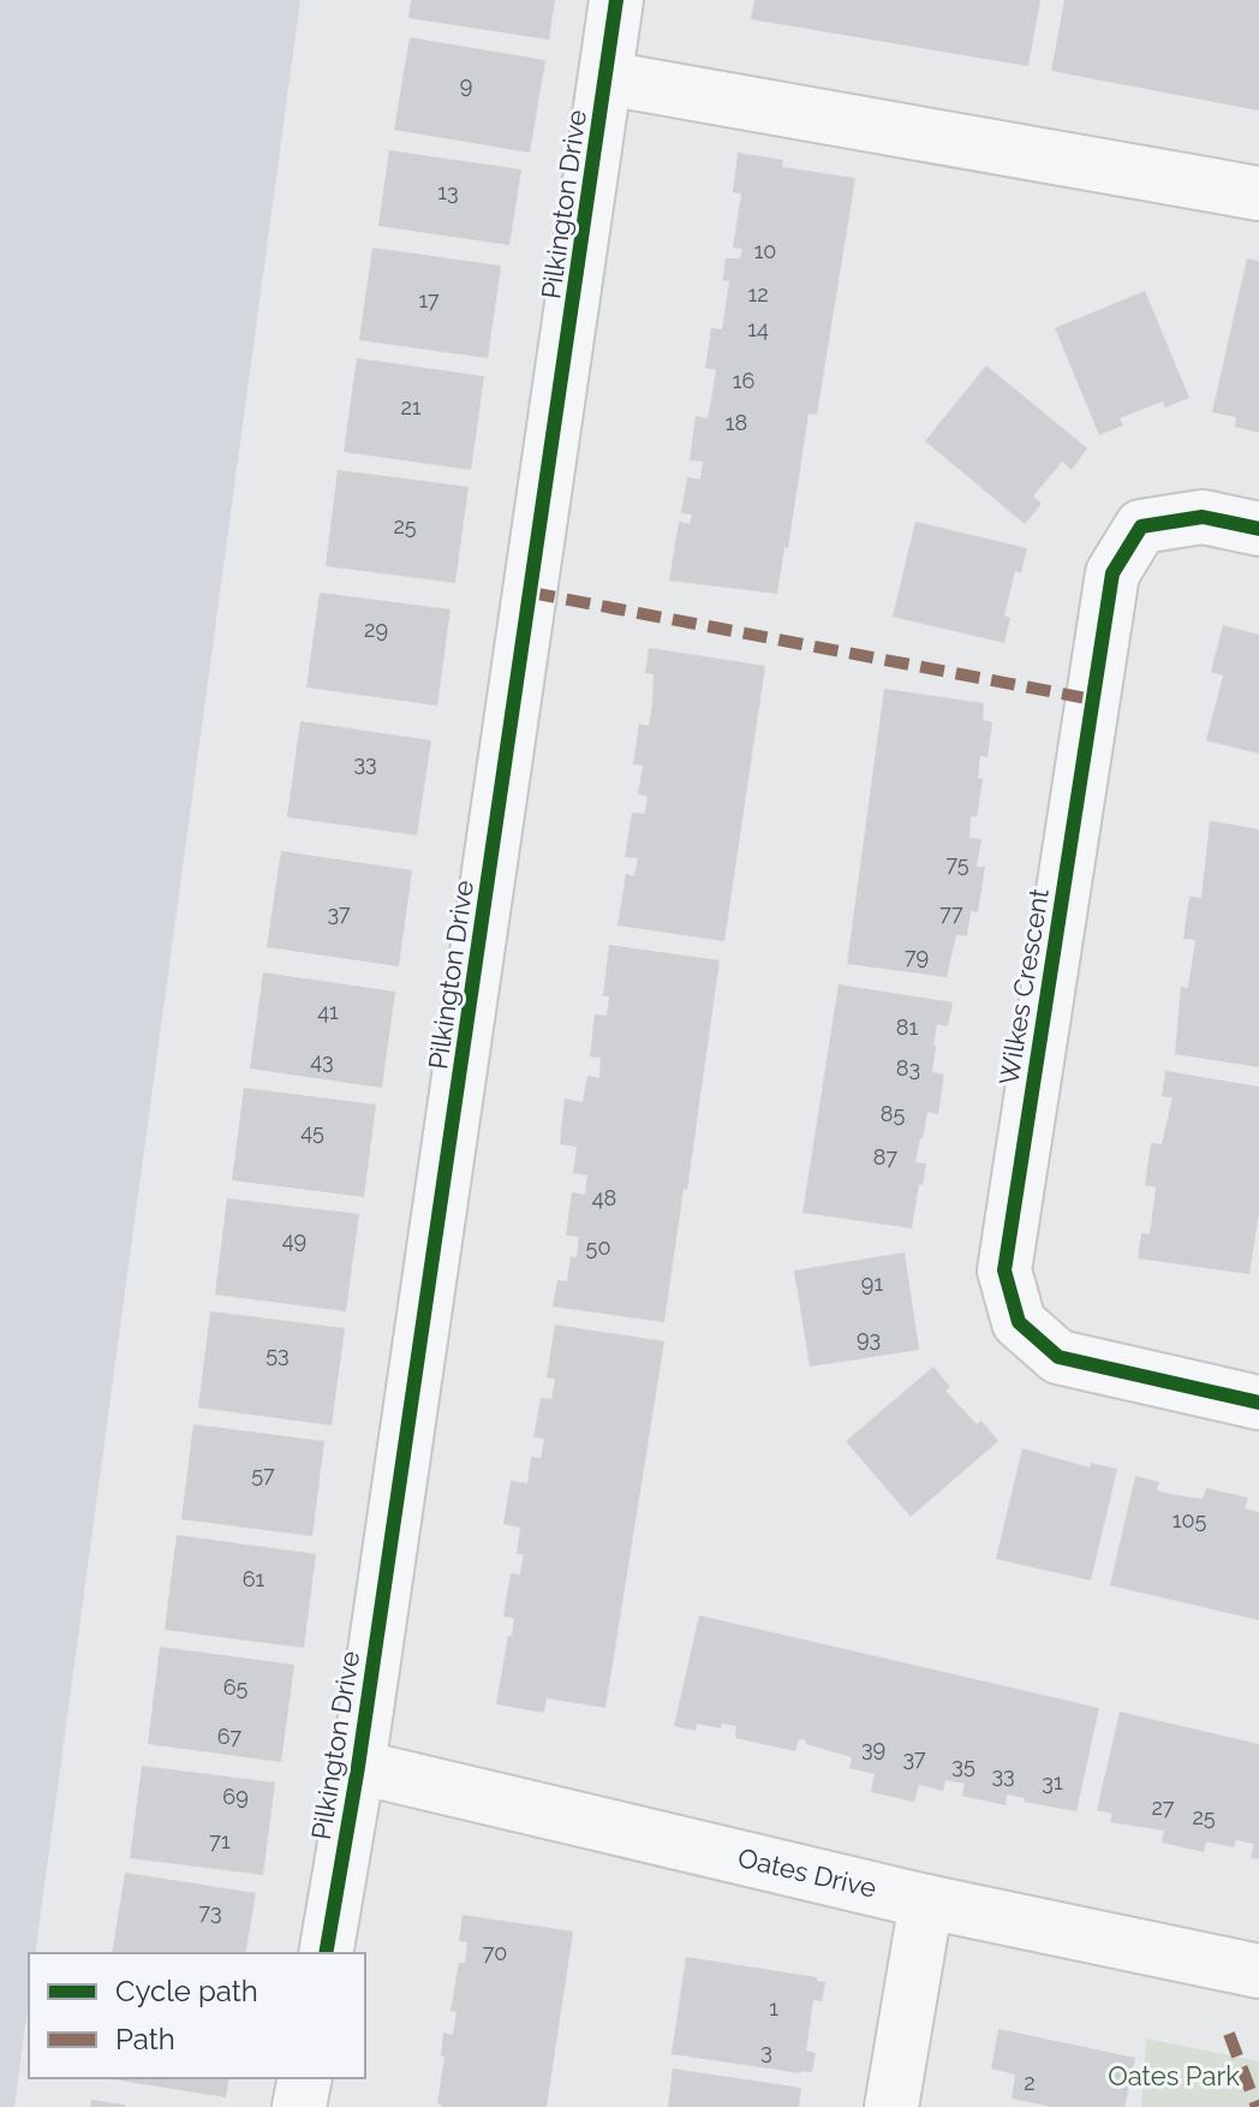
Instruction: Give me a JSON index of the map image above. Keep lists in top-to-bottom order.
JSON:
{
  "streets": {
    "street": ["Pilkington Drive", "Wilkes Crescent", "Oates Drive"]
  },
  "crossings": [
    ["Pilkington Drive", "Oates Drive"]
  ],
  "parks": ["Oates Park"],
  "house_numbers": [
    "9",
    "13",
    "10",
    "12",
    "17",
    "14",
    "16",
    "21",
    "18",
    "25",
    "29",
    "33",
    "75",
    "37",
    "77",
    "79",
    "41",
    "81",
    "43",
    "83",
    "85",
    "45",
    "87",
    "48",
    "49",
    "50",
    "91",
    "93",
    "53",
    "57",
    "105",
    "61",
    "65",
    "67",
    "39",
    "37",
    "35",
    "33",
    "31",
    "69",
    "27",
    "25",
    "71",
    "73",
    "70",
    "1",
    "3",
    "2"
  ],
  "legend": ["Cycle path", "Path"]
}
